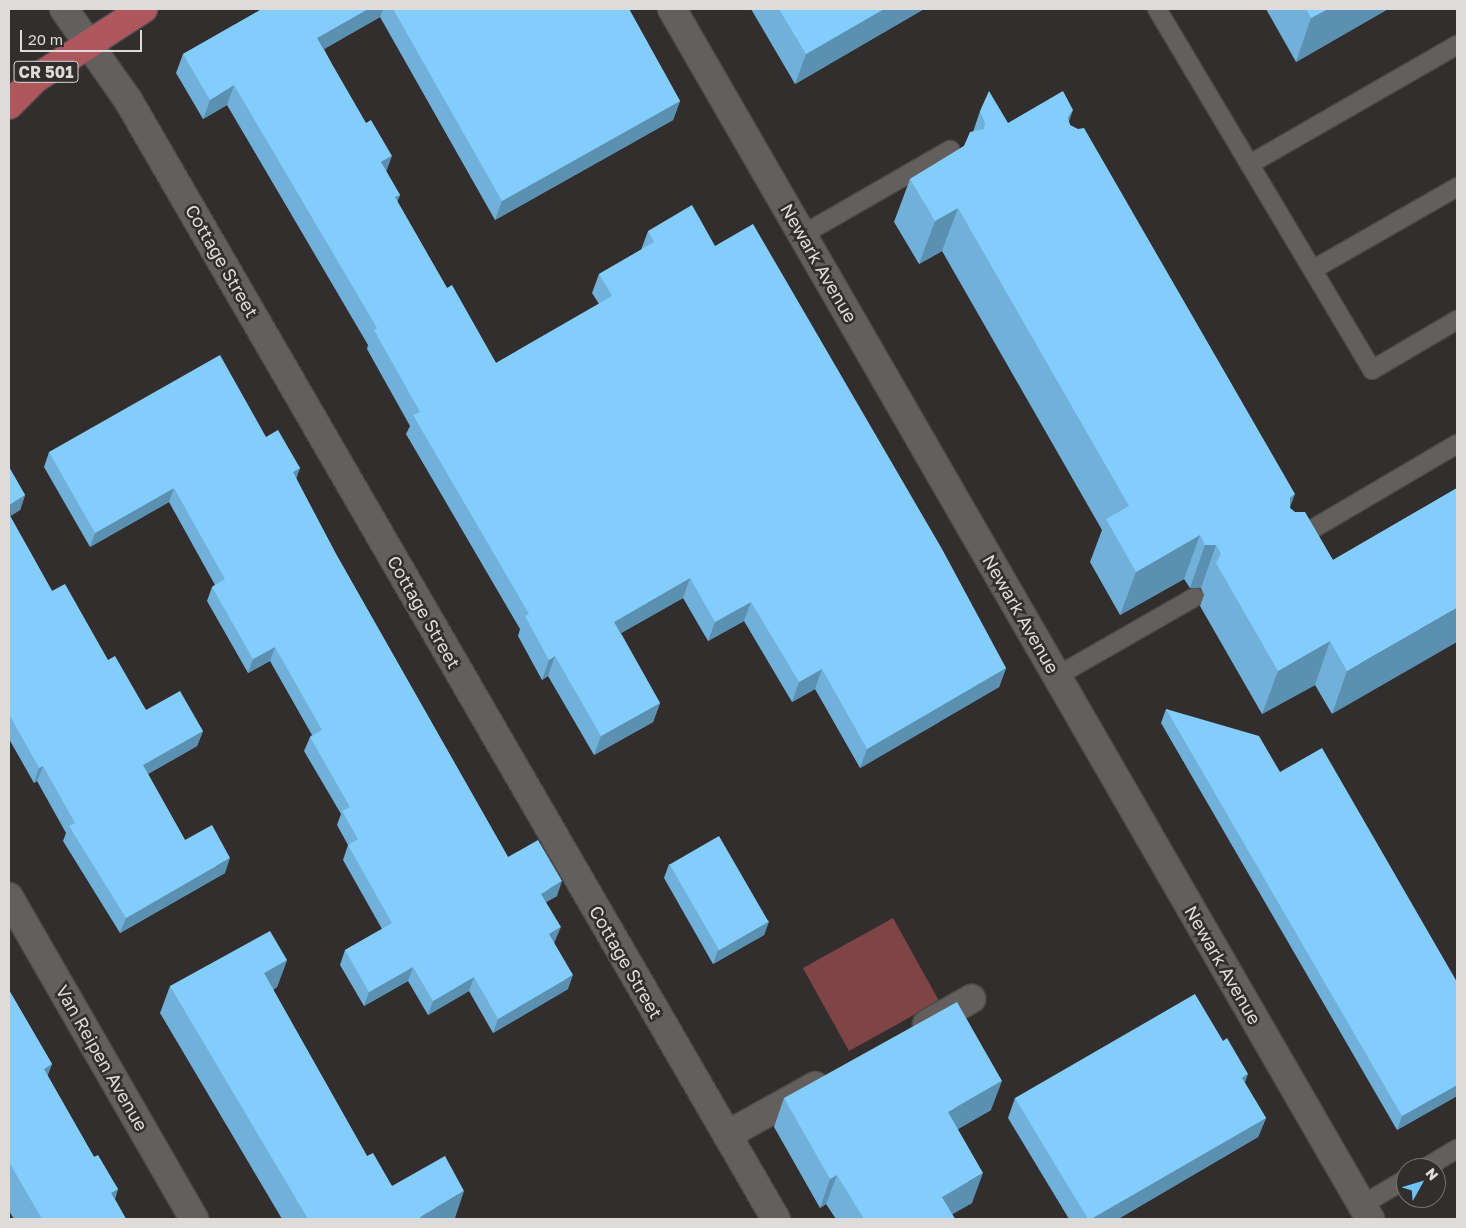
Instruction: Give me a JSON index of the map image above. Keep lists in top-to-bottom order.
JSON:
{
  "streets": {
    "main road": ["CR 501"],
    "street": ["Cottage Street", "Newark Avenue", "Van Reipen Avenue"]
  },
  "crossings": [
    ["CR 501", "Cottage Street"]
  ],
  "scale_bar": "20 m",
  "north": "top right"
}
